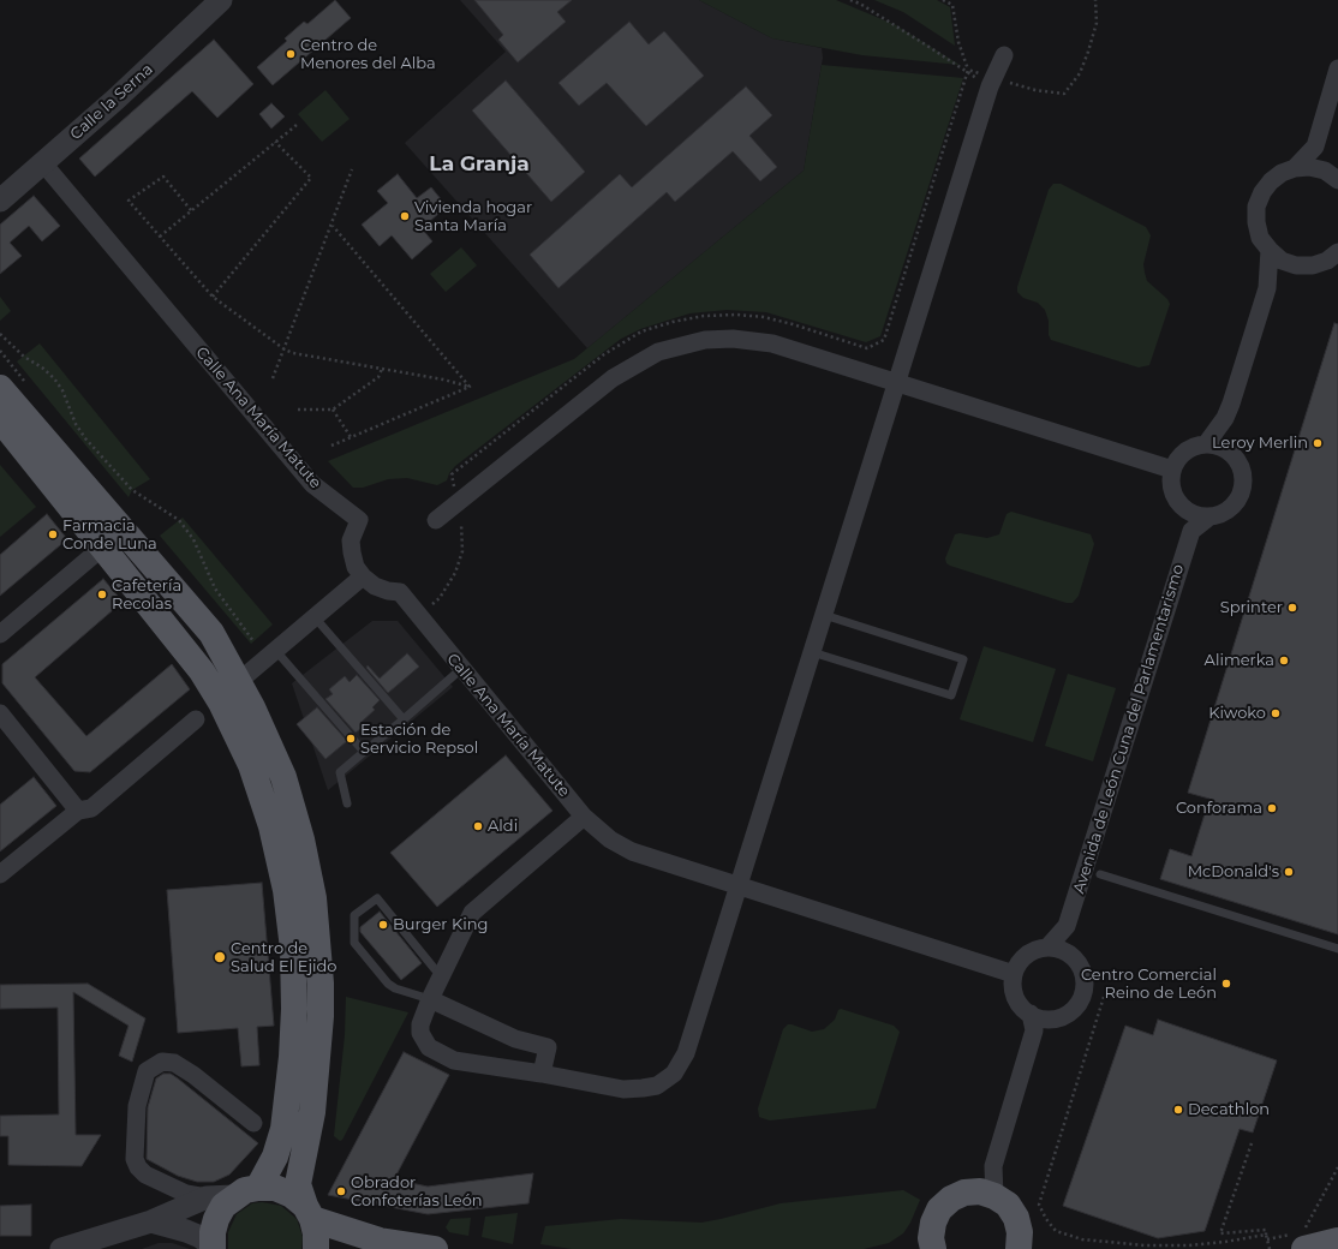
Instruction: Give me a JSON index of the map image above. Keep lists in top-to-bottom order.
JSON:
{
  "streets": {
    "street": ["Calle la Serna", "Calle Ana María Matute", "Avenida de León Cuna del Parlamentarismo"]
  },
  "crossings": [
    ["Calle la Serna", "Calle Ana María Matute"],
    ["Calle Ana María Matute", "Avenida de León Cuna del Parlamentarismo"]
  ],
  "districts": ["La Granja"],
  "places": [
    "Centro de Menores del Alba",
    "Vivienda hogar Santa María",
    "Leroy Merlin",
    "Farmacia Conde Luna",
    "Cafetería Recolas",
    "Sprinter",
    "Alimerka",
    "Kiwoko",
    "Estación de Servicio Repsol",
    "Conforama",
    "Aldi",
    "McDonald's",
    "Burger King",
    "Centro de Salud El Ejido",
    "Centro Comercial Reino de León",
    "Decathlon",
    "Obrador Confoterías León"
  ]
}
